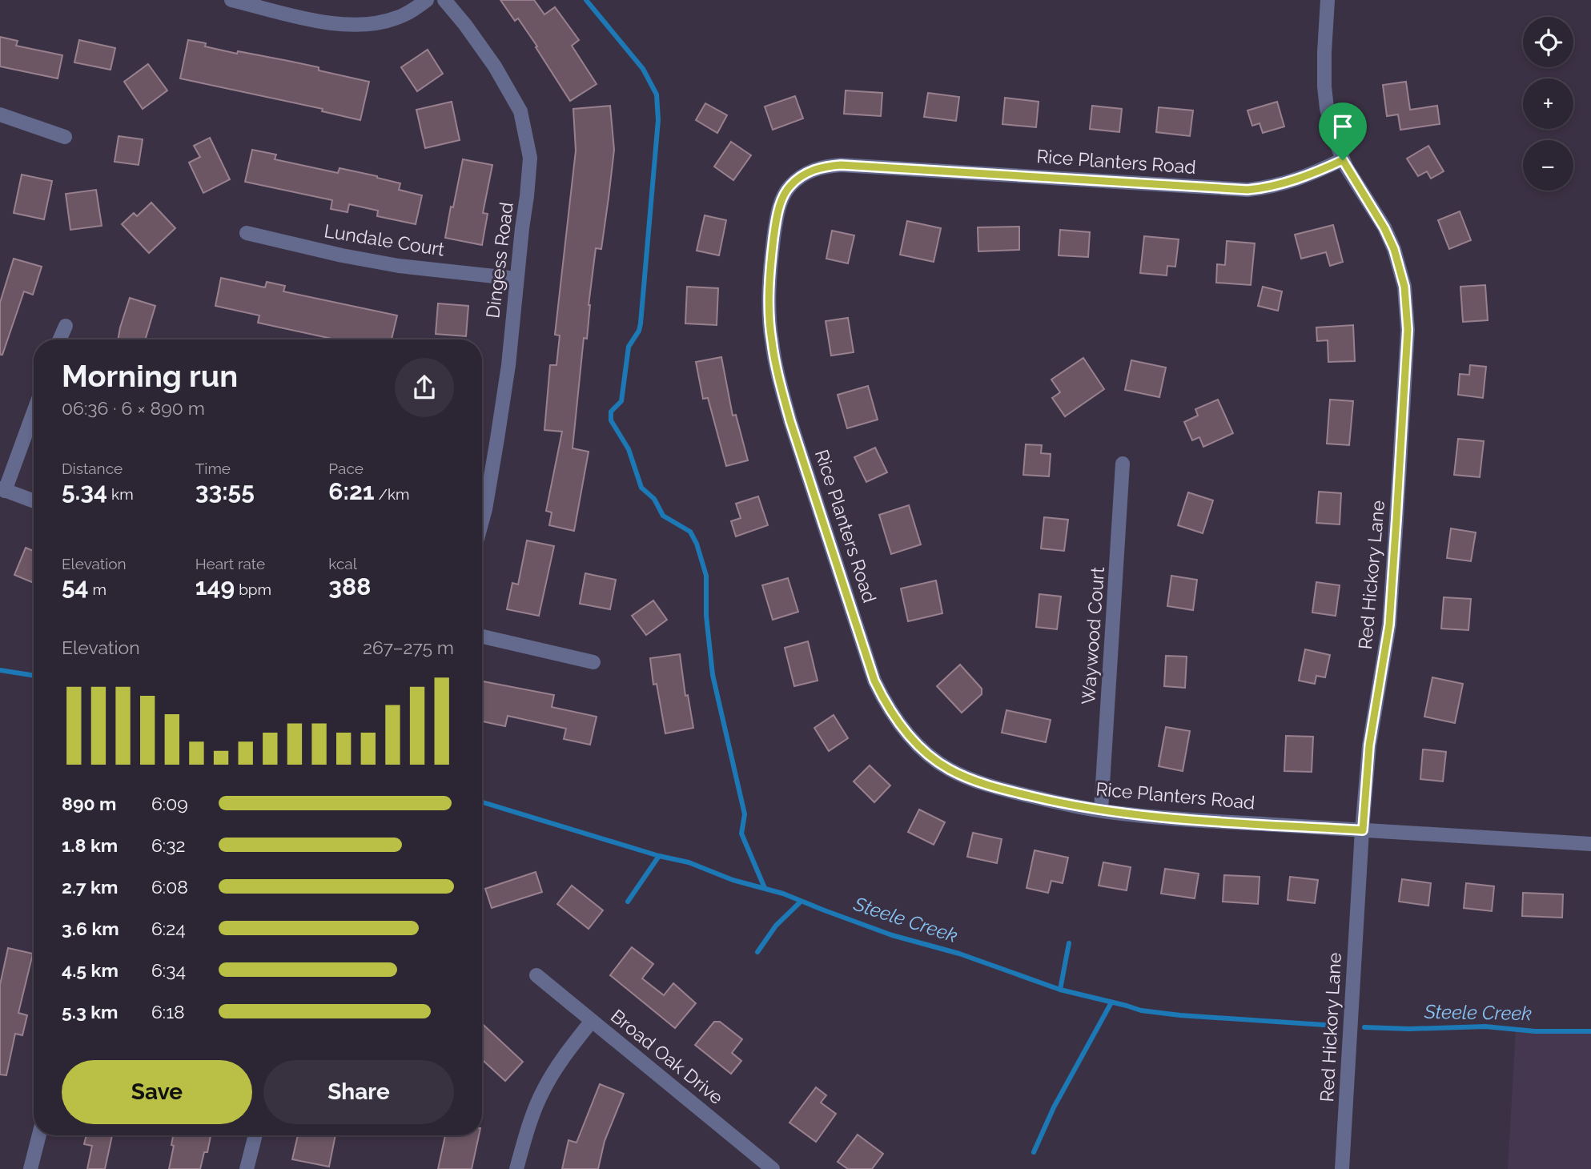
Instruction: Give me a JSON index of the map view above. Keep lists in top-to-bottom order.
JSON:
{
  "streets": {
    "street": [
      "Rice Planters Road",
      "Lundale Court",
      "Dingess Road",
      "Red Hickory Lane",
      "Waywood Court",
      "Broad Oak Drive"
    ]
  },
  "crossings": [
    ["Rice Planters Road", "Red Hickory Lane"],
    ["Rice Planters Road", "Waywood Court"],
    ["Lundale Court", "Dingess Road"]
  ],
  "water": ["Steele Creek"],
  "page": {
    "map_buttons": ["+", "−"],
    "heading": ["Morning run", "06:36 · 6 × 890 m"],
    "stats": [
      ["Distance", "5.34 km"],
      ["Time", "33:55"],
      ["Pace", "6:21 /km"],
      ["Elevation", "54 m"],
      ["Heart rate", "149 bpm"],
      ["kcal", "388"]
    ],
    "chart": ["Elevation", "267–275 m"],
    "list": [
      {
        "name": "890 m",
        "note": "6:09"
      },
      {
        "name": "1.8 km",
        "note": "6:32"
      },
      {
        "name": "2.7 km",
        "note": "6:08"
      },
      {
        "name": "3.6 km",
        "note": "6:24"
      },
      {
        "name": "4.5 km",
        "note": "6:34"
      },
      {
        "name": "5.3 km",
        "note": "6:18"
      }
    ],
    "buttons": ["Save", "Share"]
  }
}
